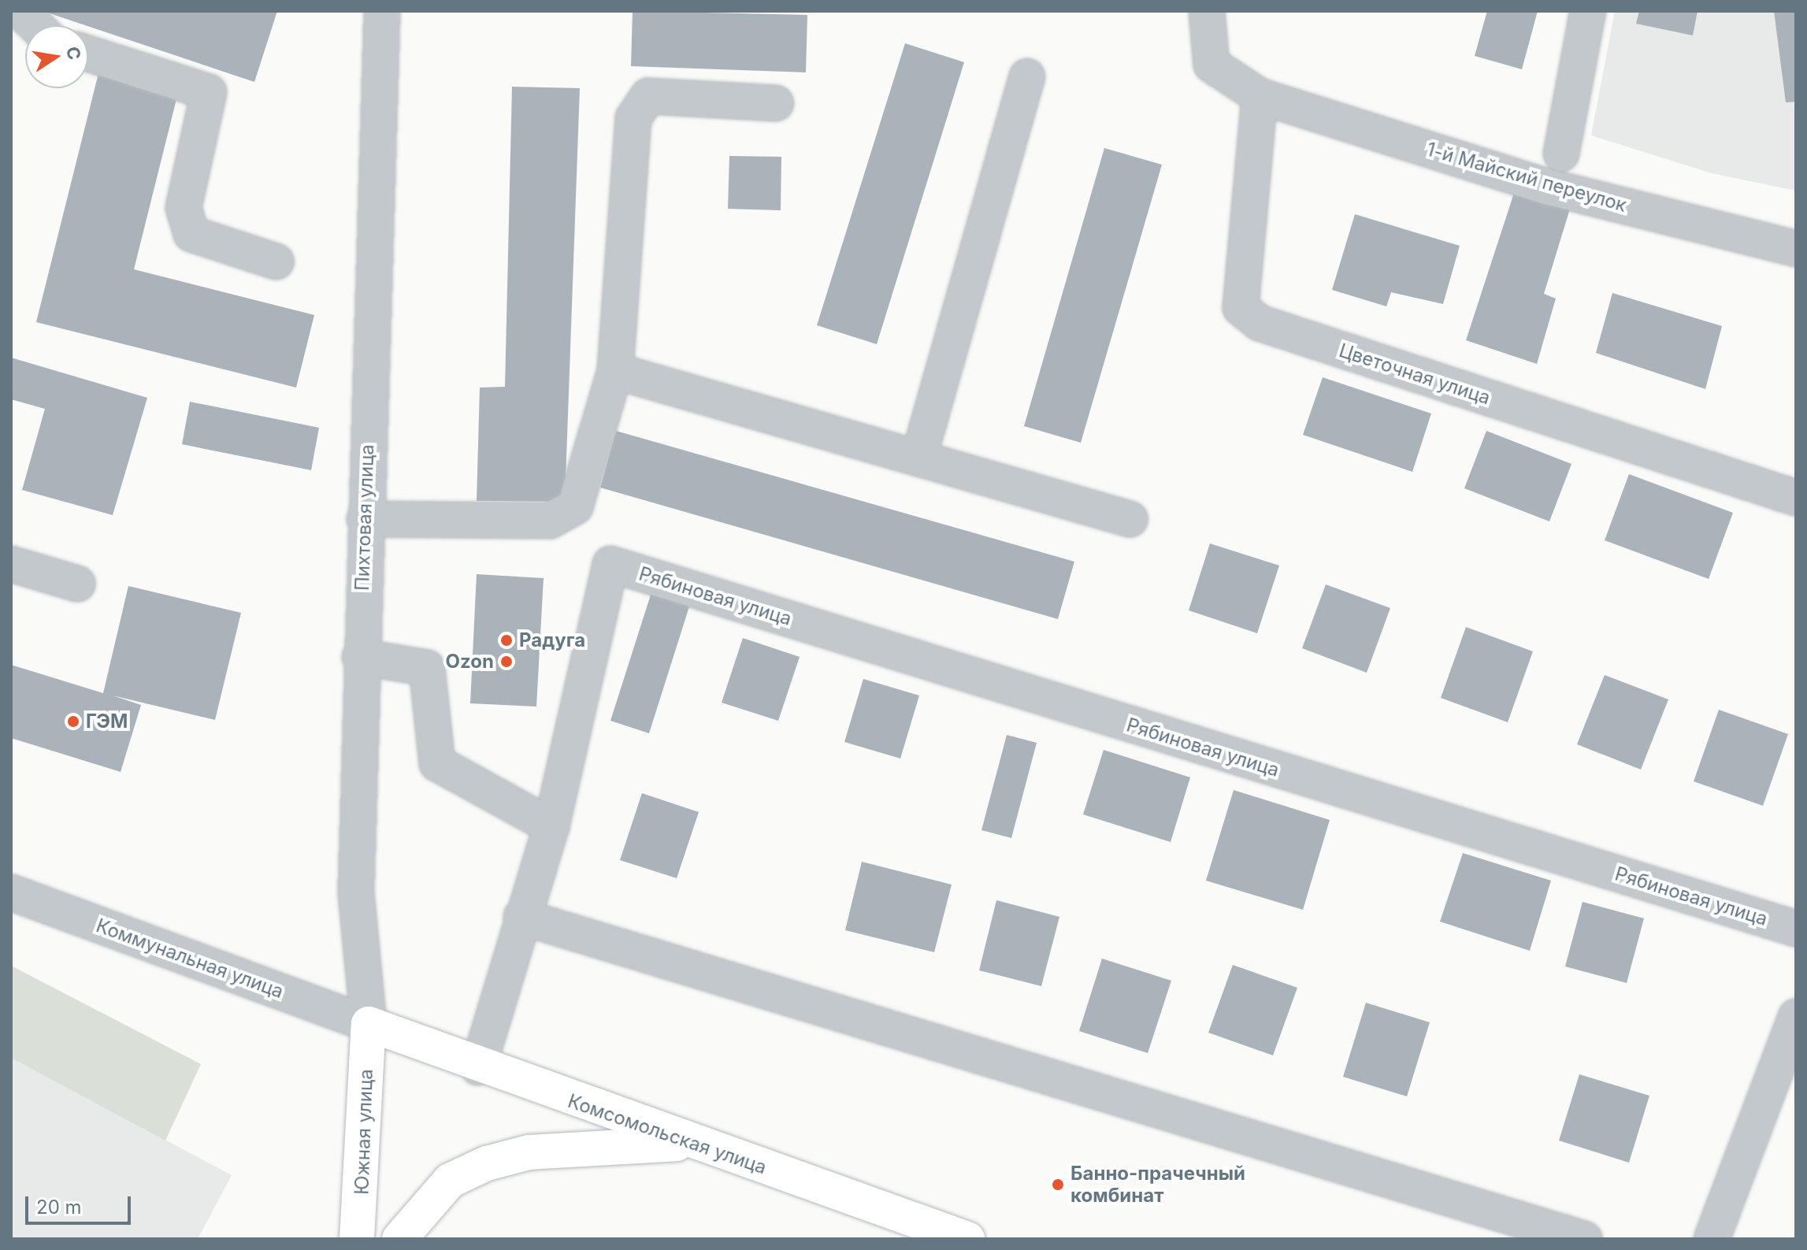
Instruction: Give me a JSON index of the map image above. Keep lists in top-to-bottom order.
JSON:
{
  "streets": {
    "main road": ["Южная улица", "Комсомольская улица"],
    "street": [
      "1-й Майский переулок",
      "Цветочная улица",
      "Пихтовая улица",
      "Рябиновая улица",
      "Коммунальная улица"
    ]
  },
  "crossings": [
    ["1-й Майский переулок", "Цветочная улица"],
    ["Пихтовая улица", "Коммунальная улица"],
    ["Пихтовая улица", "Южная улица"],
    ["Пихтовая улица", "Комсомольская улица"],
    ["Коммунальная улица", "Южная улица"],
    ["Коммунальная улица", "Комсомольская улица"],
    ["Южная улица", "Комсомольская улица"]
  ],
  "places": [
    "Радуга",
    "Ozon",
    "ГЭМ",
    "Банно-прачечный комбинат"
  ],
  "scale_bar": "20 m",
  "north": "right"
}
